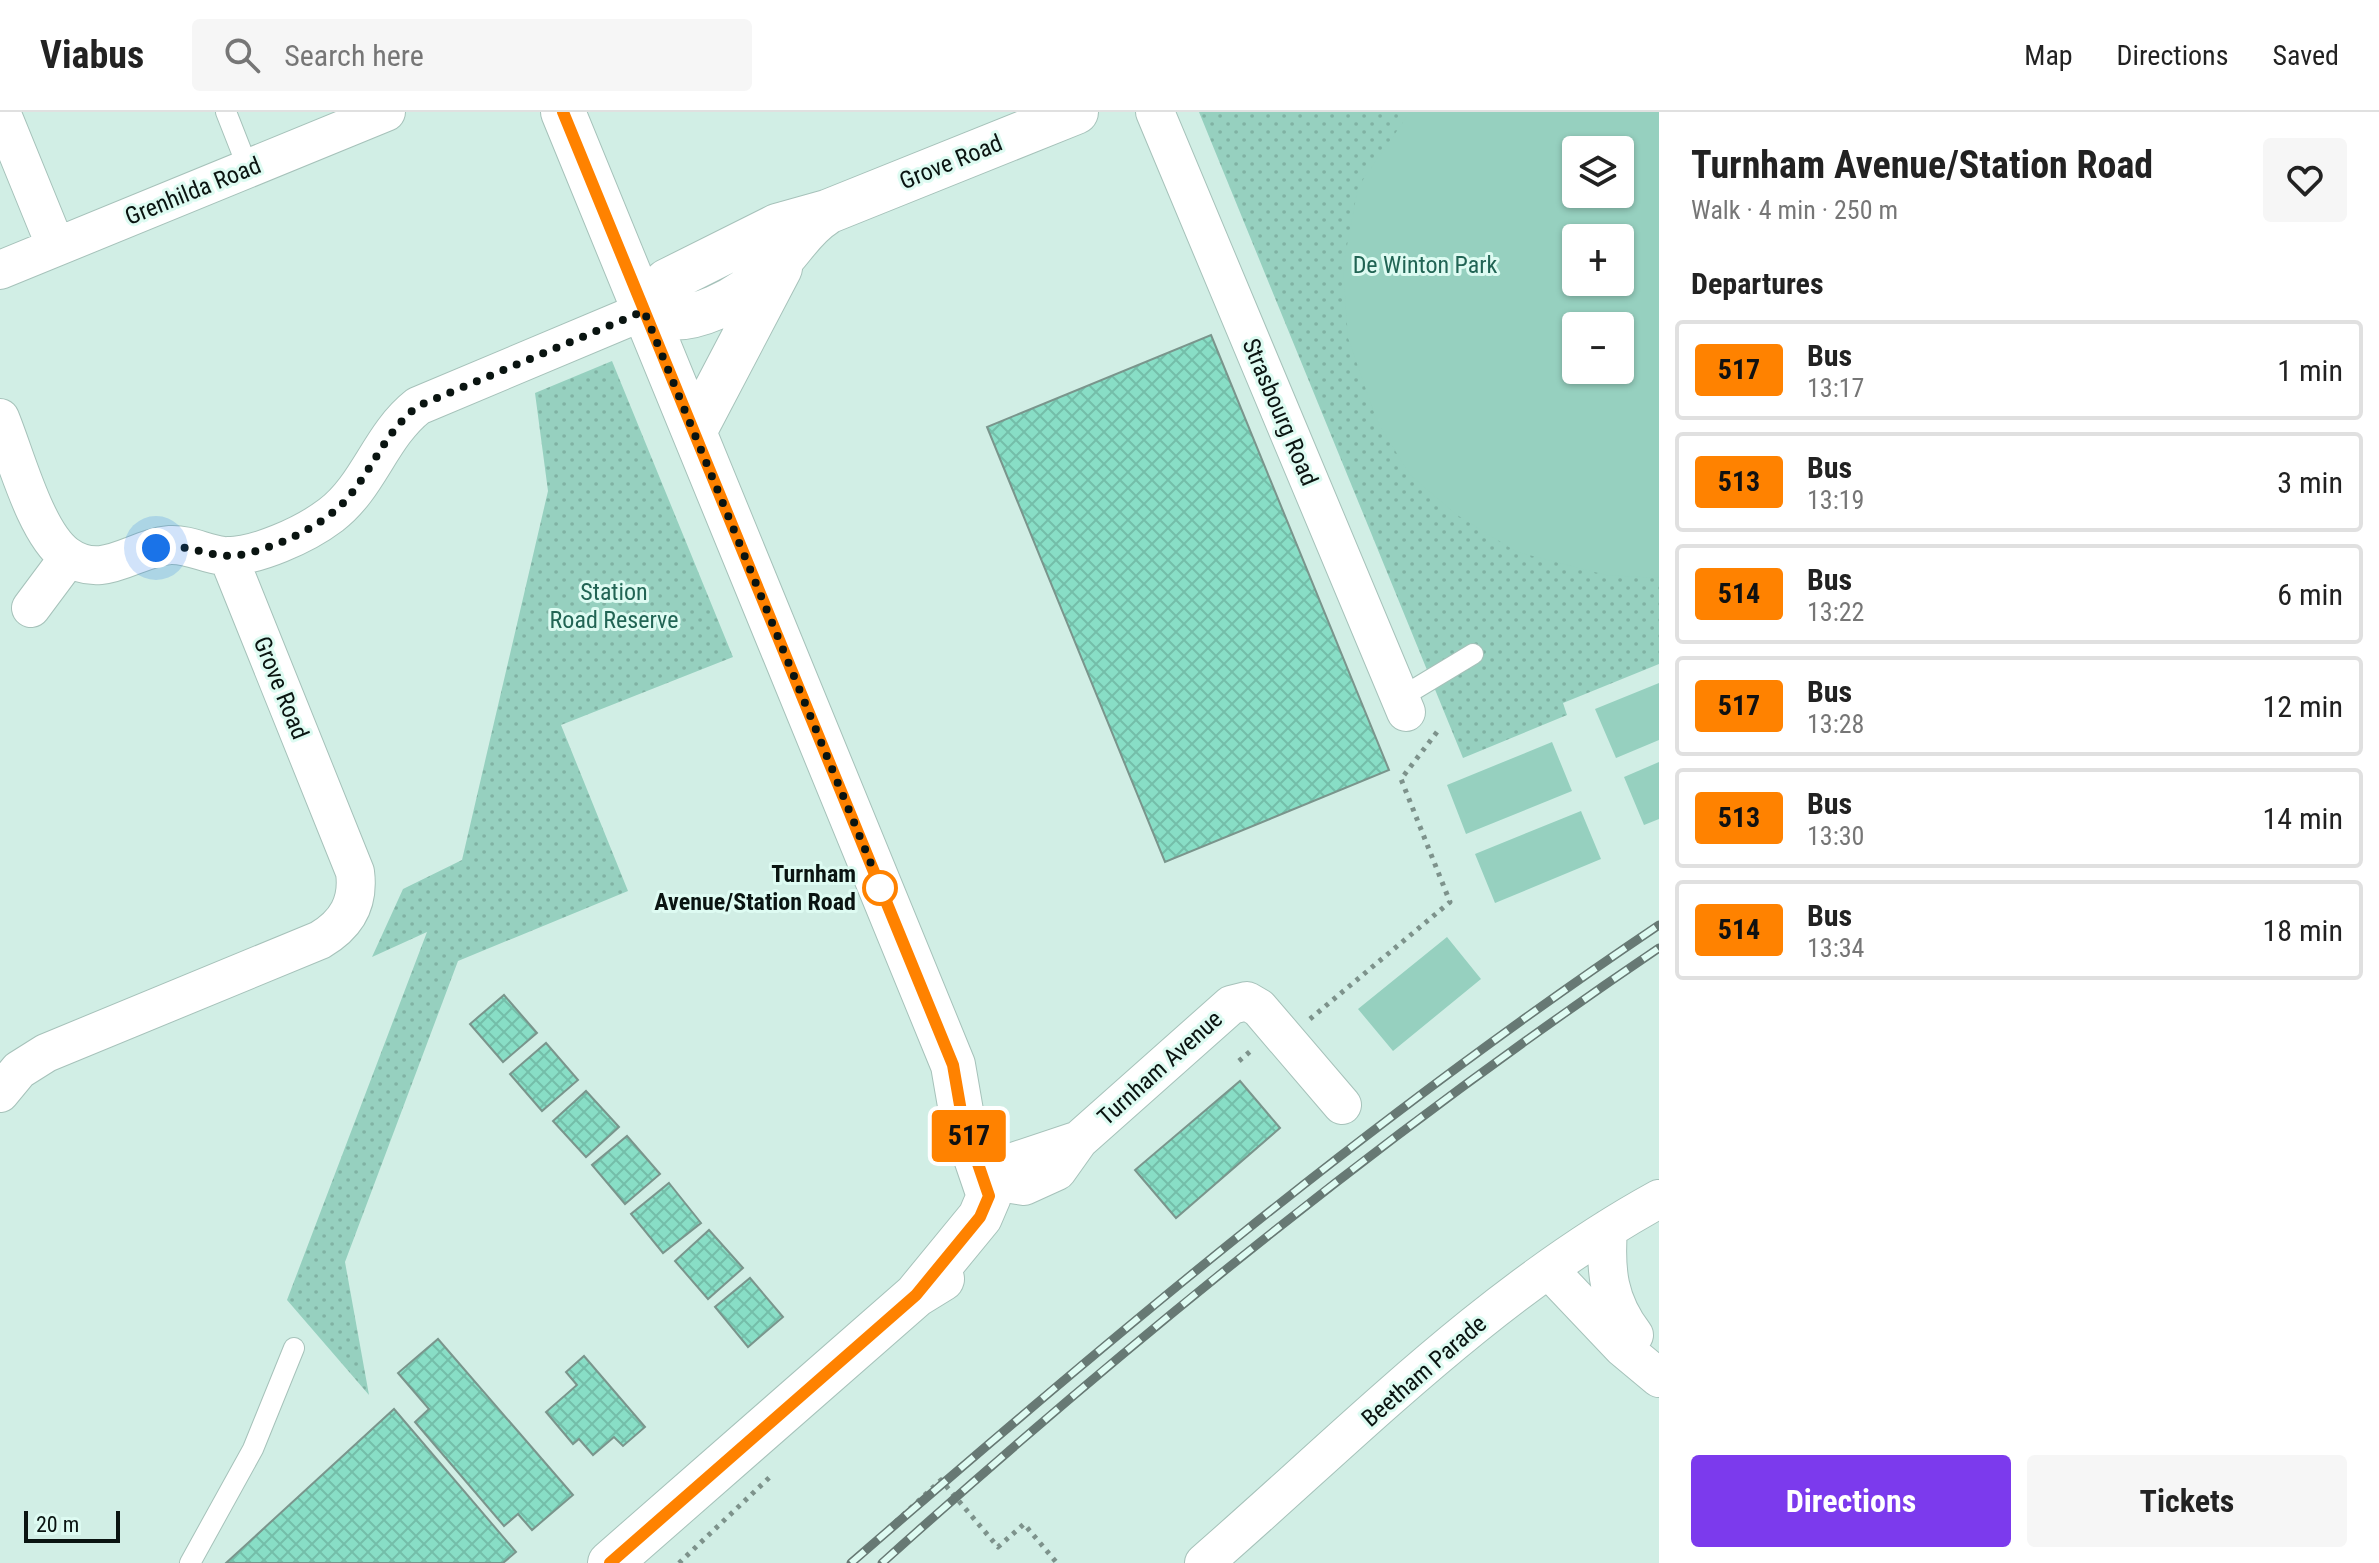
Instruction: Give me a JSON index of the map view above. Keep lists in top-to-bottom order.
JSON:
{
  "streets": {
    "street": [
      "Grove Road",
      "Grenhilda Road",
      "Strasbourg Road",
      "Turnham Avenue",
      "Beetham Parade"
    ]
  },
  "parks": ["De Winton Park", "Station Road Reserve"],
  "places": ["Turnham Avenue/Station Road"],
  "lines": ["bus line 517"],
  "scale_bar": "20 m",
  "page": {
    "header": "Viabus",
    "search": "Search here",
    "nav": ["Map", "Directions", "Saved"],
    "on_map": "517",
    "heading": [
      ["Turnham Avenue/Station Road", "Walk · 4 min · 250 m"],
      "Departures"
    ],
    "map_buttons": ["+", "−"],
    "list": [
      {
        "mark": "517",
        "name": "Bus",
        "note": "13:17",
        "value": "1 min"
      },
      {
        "mark": "513",
        "name": "Bus",
        "note": "13:19",
        "value": "3 min"
      },
      {
        "mark": "514",
        "name": "Bus",
        "note": "13:22",
        "value": "6 min"
      },
      {
        "mark": "517",
        "name": "Bus",
        "note": "13:28",
        "value": "12 min"
      },
      {
        "mark": "513",
        "name": "Bus",
        "note": "13:30",
        "value": "14 min"
      },
      {
        "mark": "514",
        "name": "Bus",
        "note": "13:34",
        "value": "18 min"
      }
    ],
    "buttons": ["Directions", "Tickets"],
    "scale": "20 m"
  }
}
